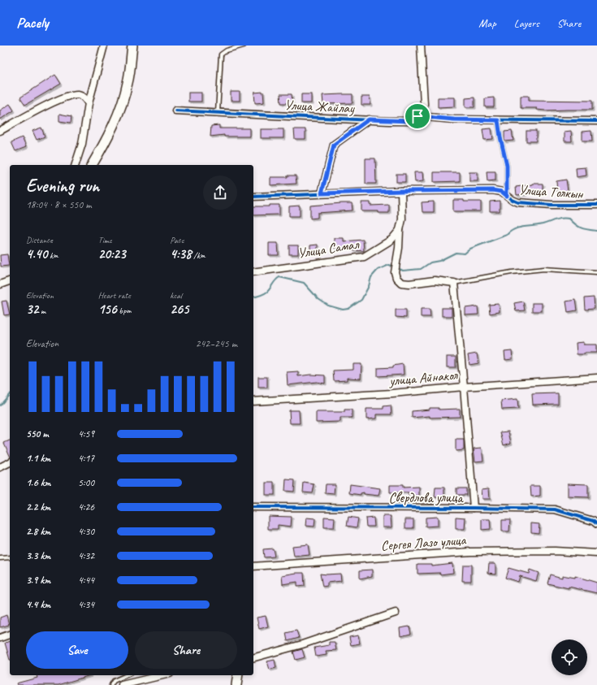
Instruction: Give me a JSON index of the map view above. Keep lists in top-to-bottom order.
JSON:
{
  "streets": {
    "street": [
      "Улица Жайлау",
      "Улица Толкын",
      "Улица Самал",
      "улица Айнакол",
      "Свердлова улица",
      "Сергея Лазо улица"
    ]
  },
  "page": {
    "header": "Pacely",
    "nav": ["Map", "Layers", "Share"],
    "heading": ["Evening run", "18:04 · 8 × 550 m"],
    "stats": [
      ["Distance", "4.40 km"],
      ["Time", "20:23"],
      ["Pace", "4:38 /km"],
      ["Elevation", "32 m"],
      ["Heart rate", "156 bpm"],
      ["kcal", "265"]
    ],
    "chart": ["Elevation", "242–245 m"],
    "list": [
      {
        "name": "550 m",
        "note": "4:59"
      },
      {
        "name": "1.1 km",
        "note": "4:17"
      },
      {
        "name": "1.6 km",
        "note": "5:00"
      },
      {
        "name": "2.2 km",
        "note": "4:26"
      },
      {
        "name": "2.8 km",
        "note": "4:30"
      },
      {
        "name": "3.3 km",
        "note": "4:32"
      },
      {
        "name": "3.9 km",
        "note": "4:44"
      },
      {
        "name": "4.4 km",
        "note": "4:34"
      }
    ],
    "buttons": ["Save", "Share"]
  }
}
